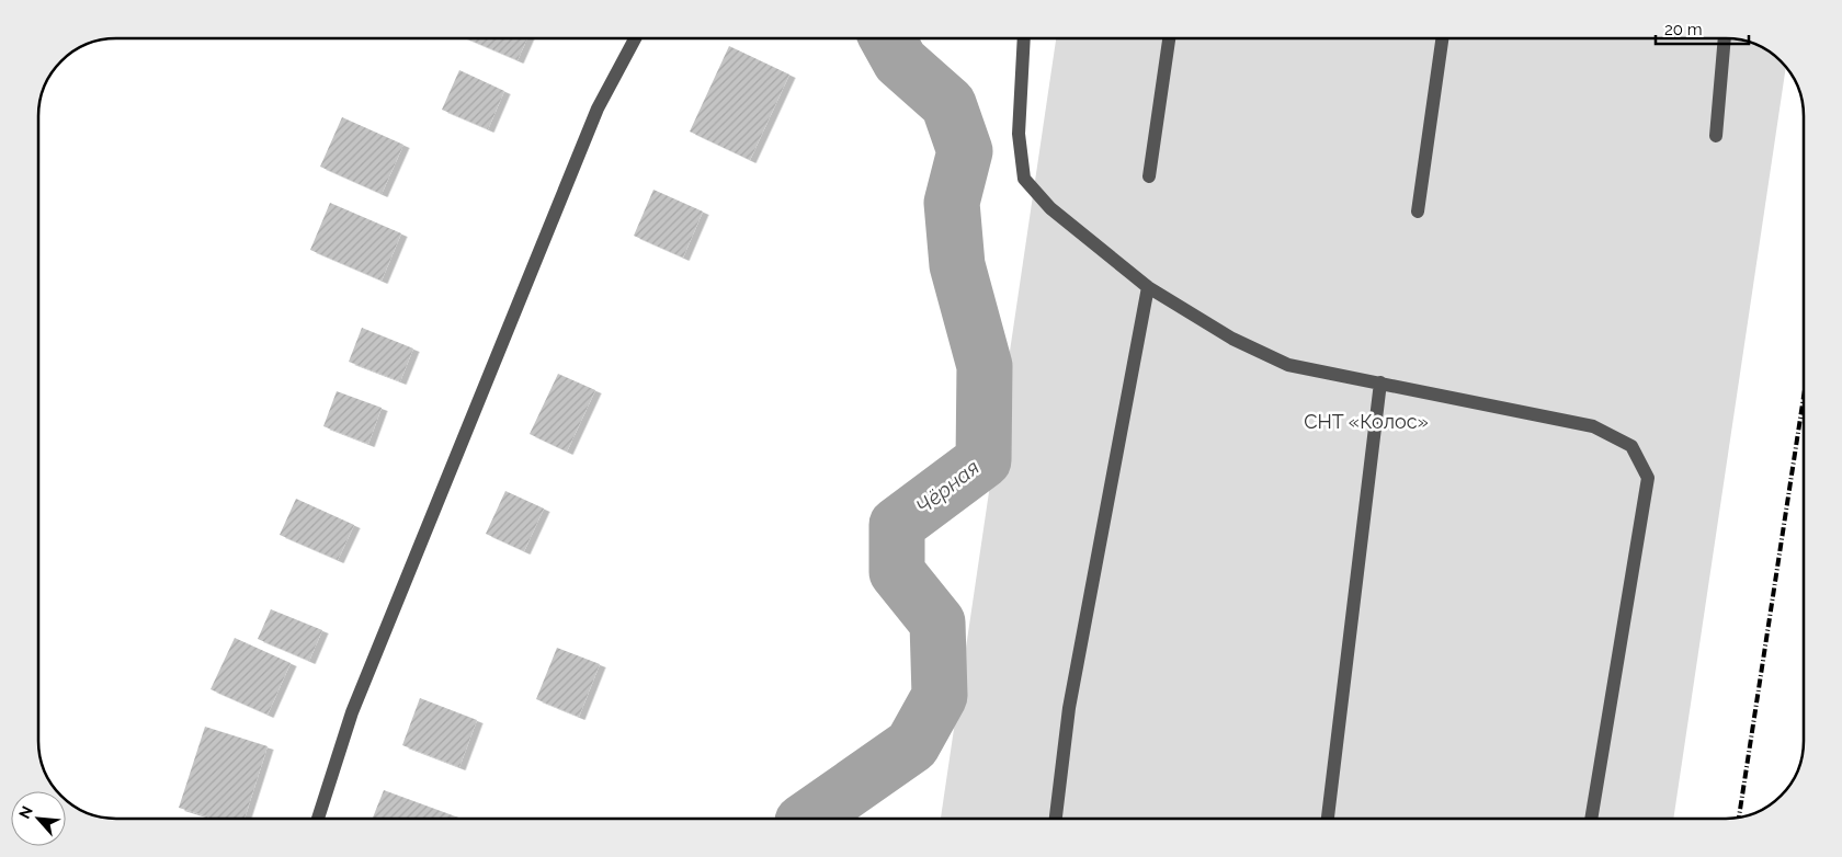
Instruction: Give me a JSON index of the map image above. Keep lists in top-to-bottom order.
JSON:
{
  "water": ["Чёрная"],
  "parks": ["СНТ «Колос»"],
  "scale_bar": "20 m",
  "north": "top left"
}
